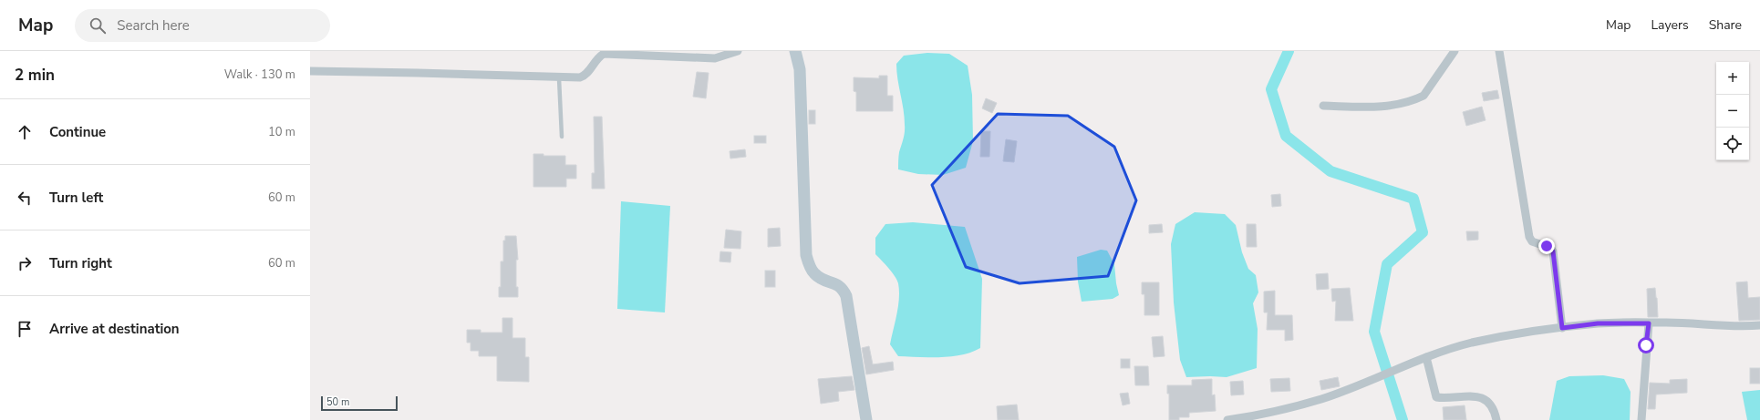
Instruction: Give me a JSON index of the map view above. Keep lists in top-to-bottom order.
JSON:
{
  "scale_bar": "50 m",
  "page": {
    "header": "Map",
    "search": "Search here",
    "nav": ["Map", "Layers", "Share"],
    "heading": ["2 min", "Walk · 130 m"],
    "map_buttons": ["+", "−"],
    "list": [
      ["Continue", "10 m"],
      ["Turn left", "60 m"],
      ["Turn right", "60 m"],
      "Arrive at destination"
    ],
    "scale": "50 m"
  }
}
